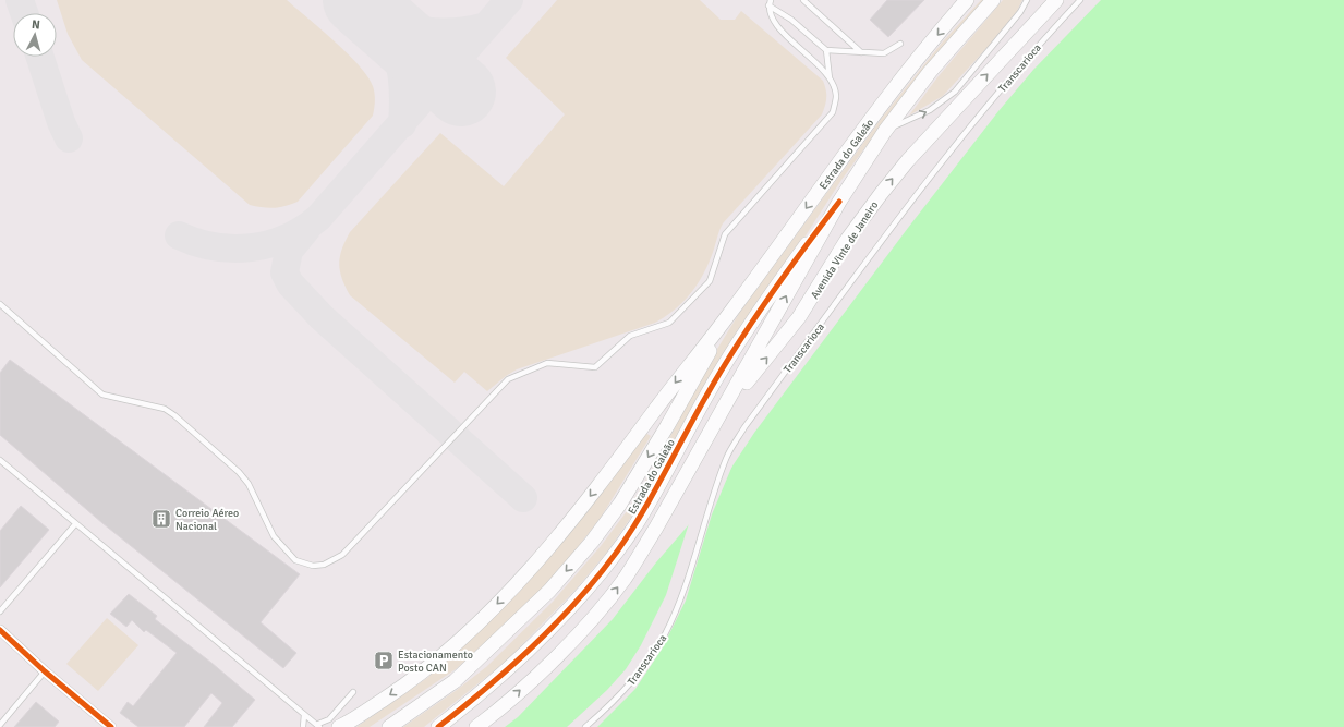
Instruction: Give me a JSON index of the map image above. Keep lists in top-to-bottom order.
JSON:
{
  "streets": {
    "main road": ["Estrada do Galeão", "Avenida Vinte de Janeiro"],
    "lane": ["Transcarioca"]
  },
  "crossings": [
    ["Estrada do Galeão", "Avenida Vinte de Janeiro"]
  ],
  "one_way": ["Avenida Vinte de Janeiro"],
  "places": {
    "building": ["Correio Aéreo Nacional"],
    "parking": ["Estacionamento Posto CAN"]
  },
  "north": "top"
}
